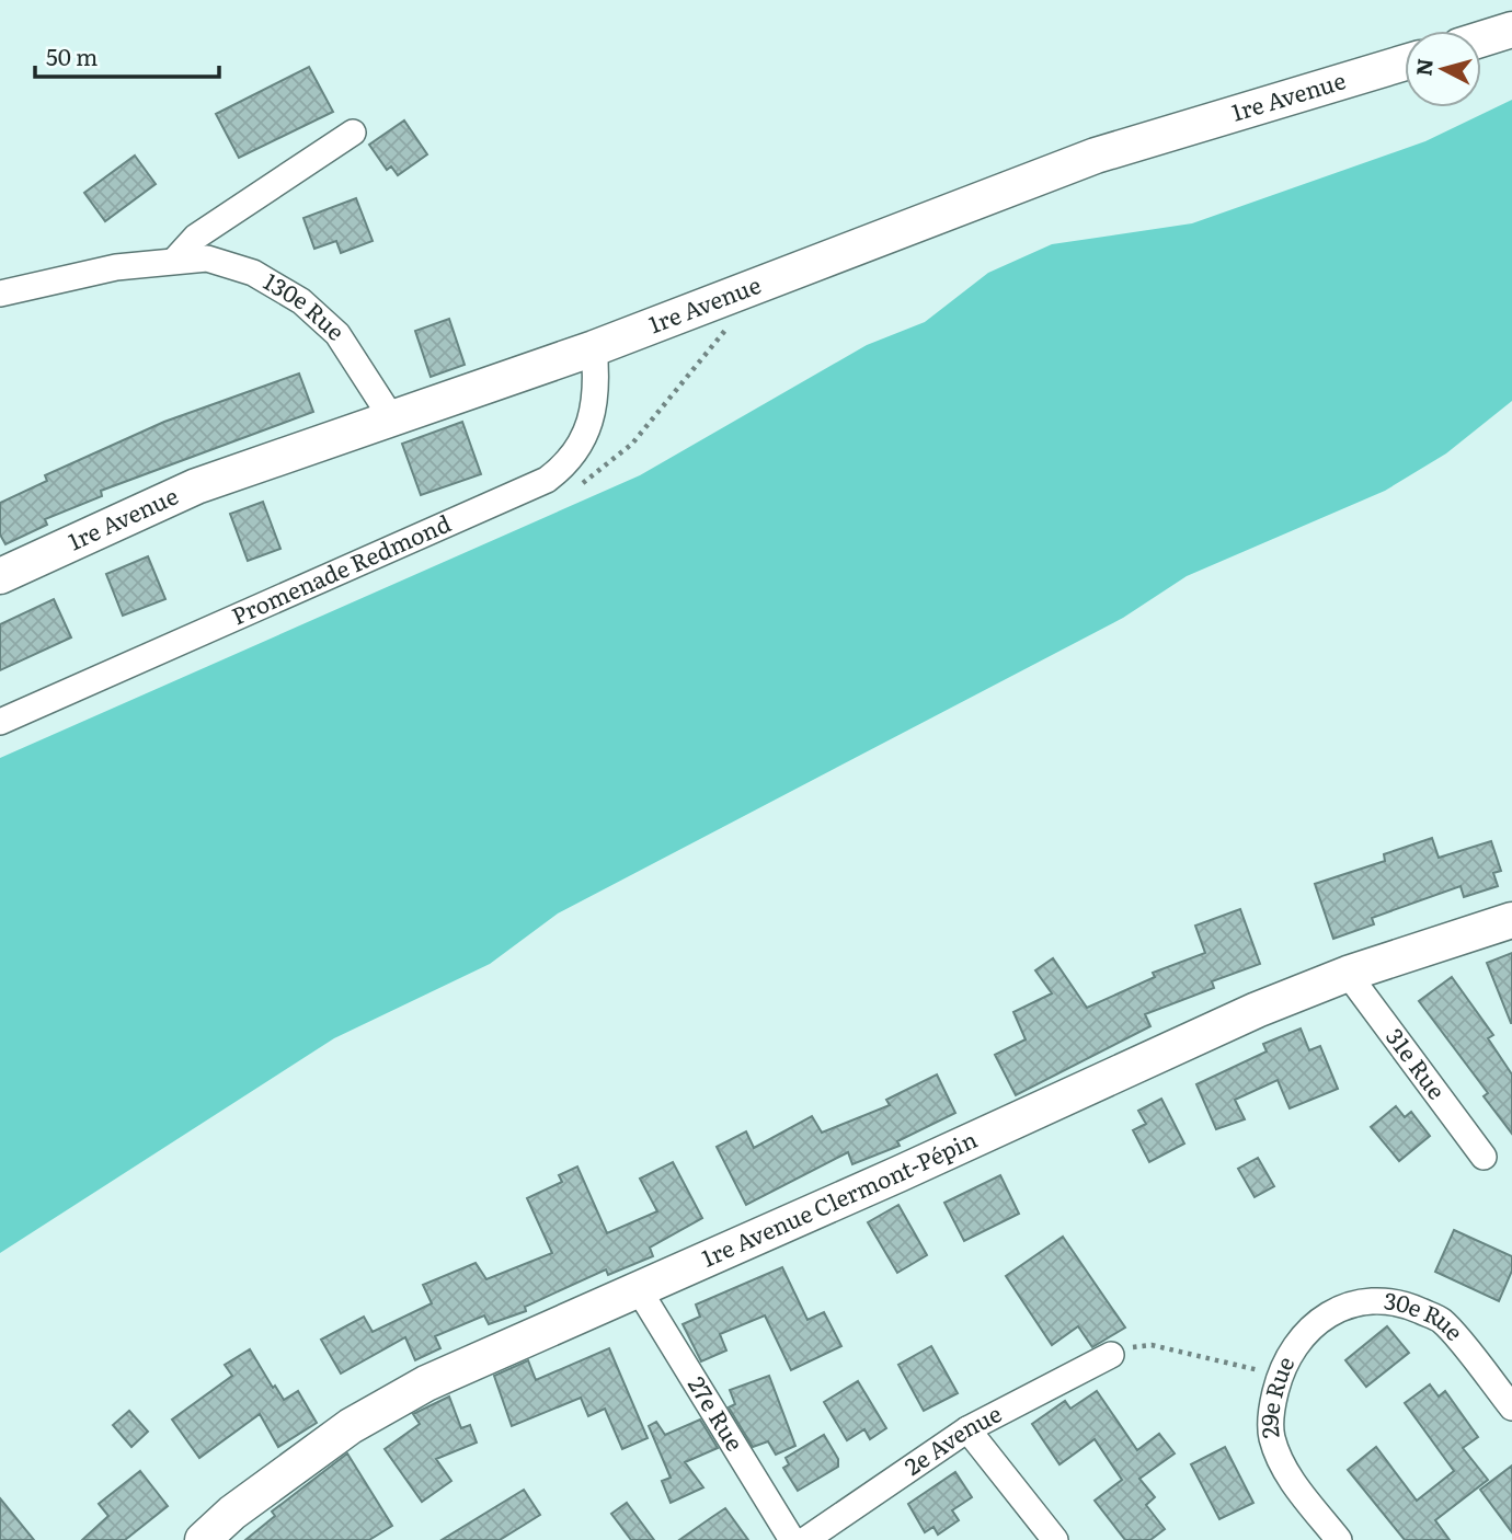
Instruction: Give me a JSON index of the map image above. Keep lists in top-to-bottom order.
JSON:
{
  "streets": {
    "street": [
      "1re Avenue",
      "130e Rue",
      "Promenade Redmond",
      "31e Rue",
      "1re Avenue Clermont-Pépin",
      "30e Rue",
      "29e Rue",
      "27e Rue",
      "2e Avenue"
    ]
  },
  "crossings": [
    ["1re Avenue", "130e Rue"],
    ["1re Avenue", "Promenade Redmond"],
    ["31e Rue", "1re Avenue Clermont-Pépin"],
    ["1re Avenue Clermont-Pépin", "27e Rue"],
    ["30e Rue", "29e Rue"]
  ],
  "scale_bar": "50 m",
  "north": "left"
}
